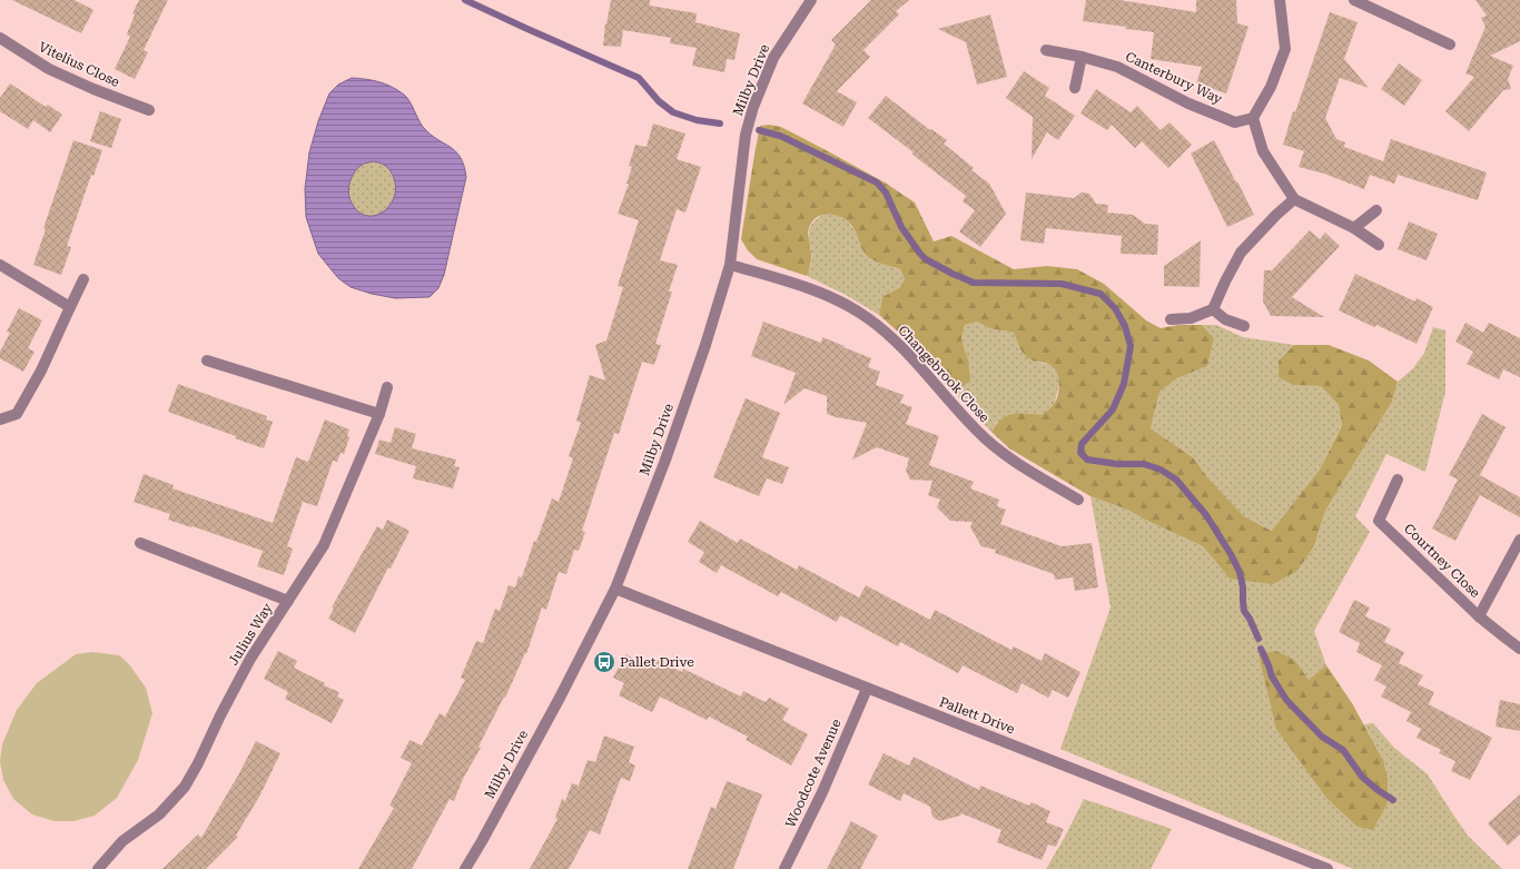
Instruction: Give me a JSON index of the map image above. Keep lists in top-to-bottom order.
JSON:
{
  "streets": {
    "street": [
      "Vitelius Close",
      "Canterbury Way",
      "Milby Drive",
      "Changebrook Close",
      "Courtney Close",
      "Julius Way",
      "Pallett Drive",
      "Woodcote Avenue"
    ]
  },
  "crossings": [
    ["Milby Drive", "Changebrook Close"],
    ["Milby Drive", "Pallett Drive"],
    ["Pallett Drive", "Woodcote Avenue"]
  ],
  "places": {
    "bus stop": ["Pallet Drive"]
  }
}
